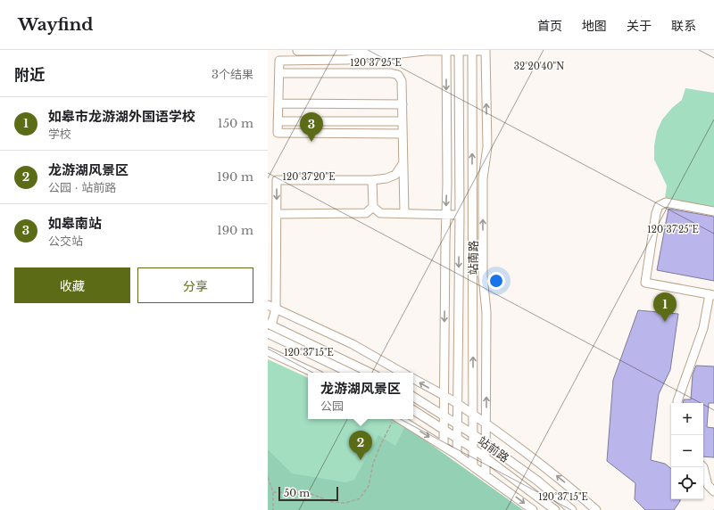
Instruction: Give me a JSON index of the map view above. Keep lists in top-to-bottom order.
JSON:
{
  "streets": {
    "street": ["站南路", "站前路"]
  },
  "crossings": [
    ["站南路", "站前路"]
  ],
  "scale_bar": "50 m",
  "page": {
    "header": "Wayfind",
    "nav": [
      "首页",
      "地图",
      "关于",
      "联系"
    ],
    "heading": ["附近", "3个结果"],
    "list": [
      {
        "mark": "1",
        "name": "如皋市龙游湖外国语学校",
        "note": "学校",
        "value": "150 m"
      },
      {
        "mark": "2",
        "name": "龙游湖风景区",
        "note": "公园 · 站前路",
        "value": "190 m"
      },
      {
        "mark": "3",
        "name": "如皋南站",
        "note": "公交站",
        "value": "190 m"
      }
    ],
    "pins": ["3", "1", "2"],
    "buttons": ["收藏", "分享"],
    "popup": ["龙游湖风景区", "公园"],
    "map_buttons": ["+", "−"],
    "scale": "50 m"
  },
  "coordinates": [
    "120°37'25\"E",
    "32°20'40\"N",
    "120°37'20\"E",
    "120°37'15\"E"
  ]
}
